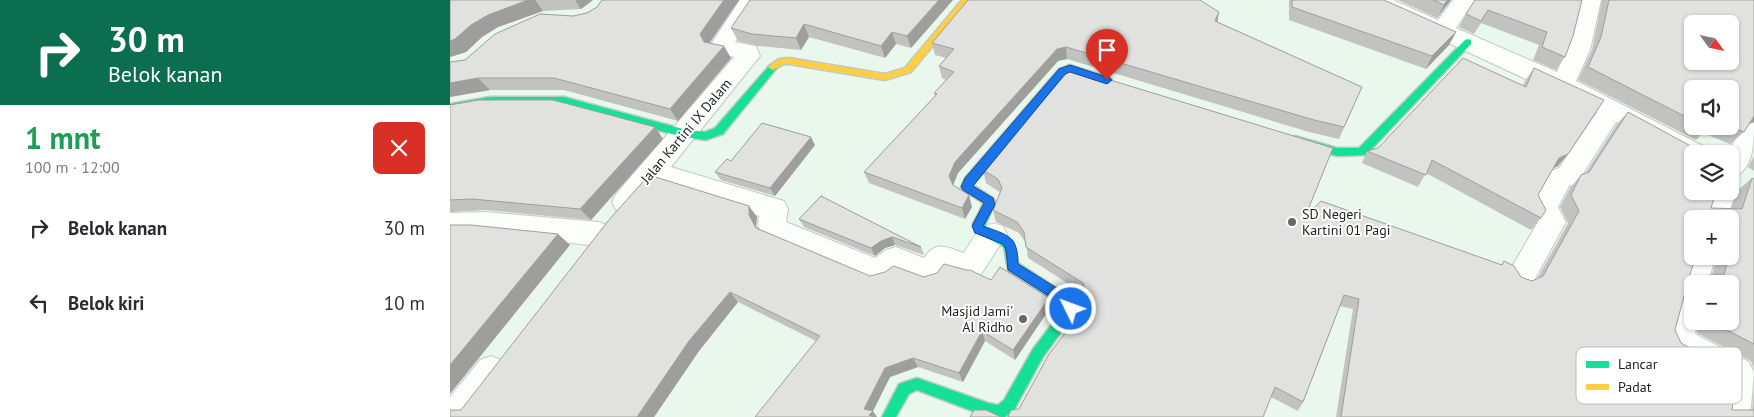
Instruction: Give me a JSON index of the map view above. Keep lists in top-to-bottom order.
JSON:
{
  "streets": {
    "street": ["Jalan Kartini IX Dalam"]
  },
  "places": ["SD Negeri Kartini 01 Pagi", "Masjid Jami' Al Ridho"],
  "legend": ["Lancar", "Padat"],
  "north": "bottom right",
  "page": {
    "turn": ["30 m", "Belok kanan"],
    "map_buttons": ["+", "−"],
    "heading": ["1 mnt", "100 m · 12:00"],
    "list": [
      {
        "name": "Belok kanan",
        "value": "30 m"
      },
      {
        "name": "Belok kiri",
        "value": "10 m"
      }
    ]
  }
}
